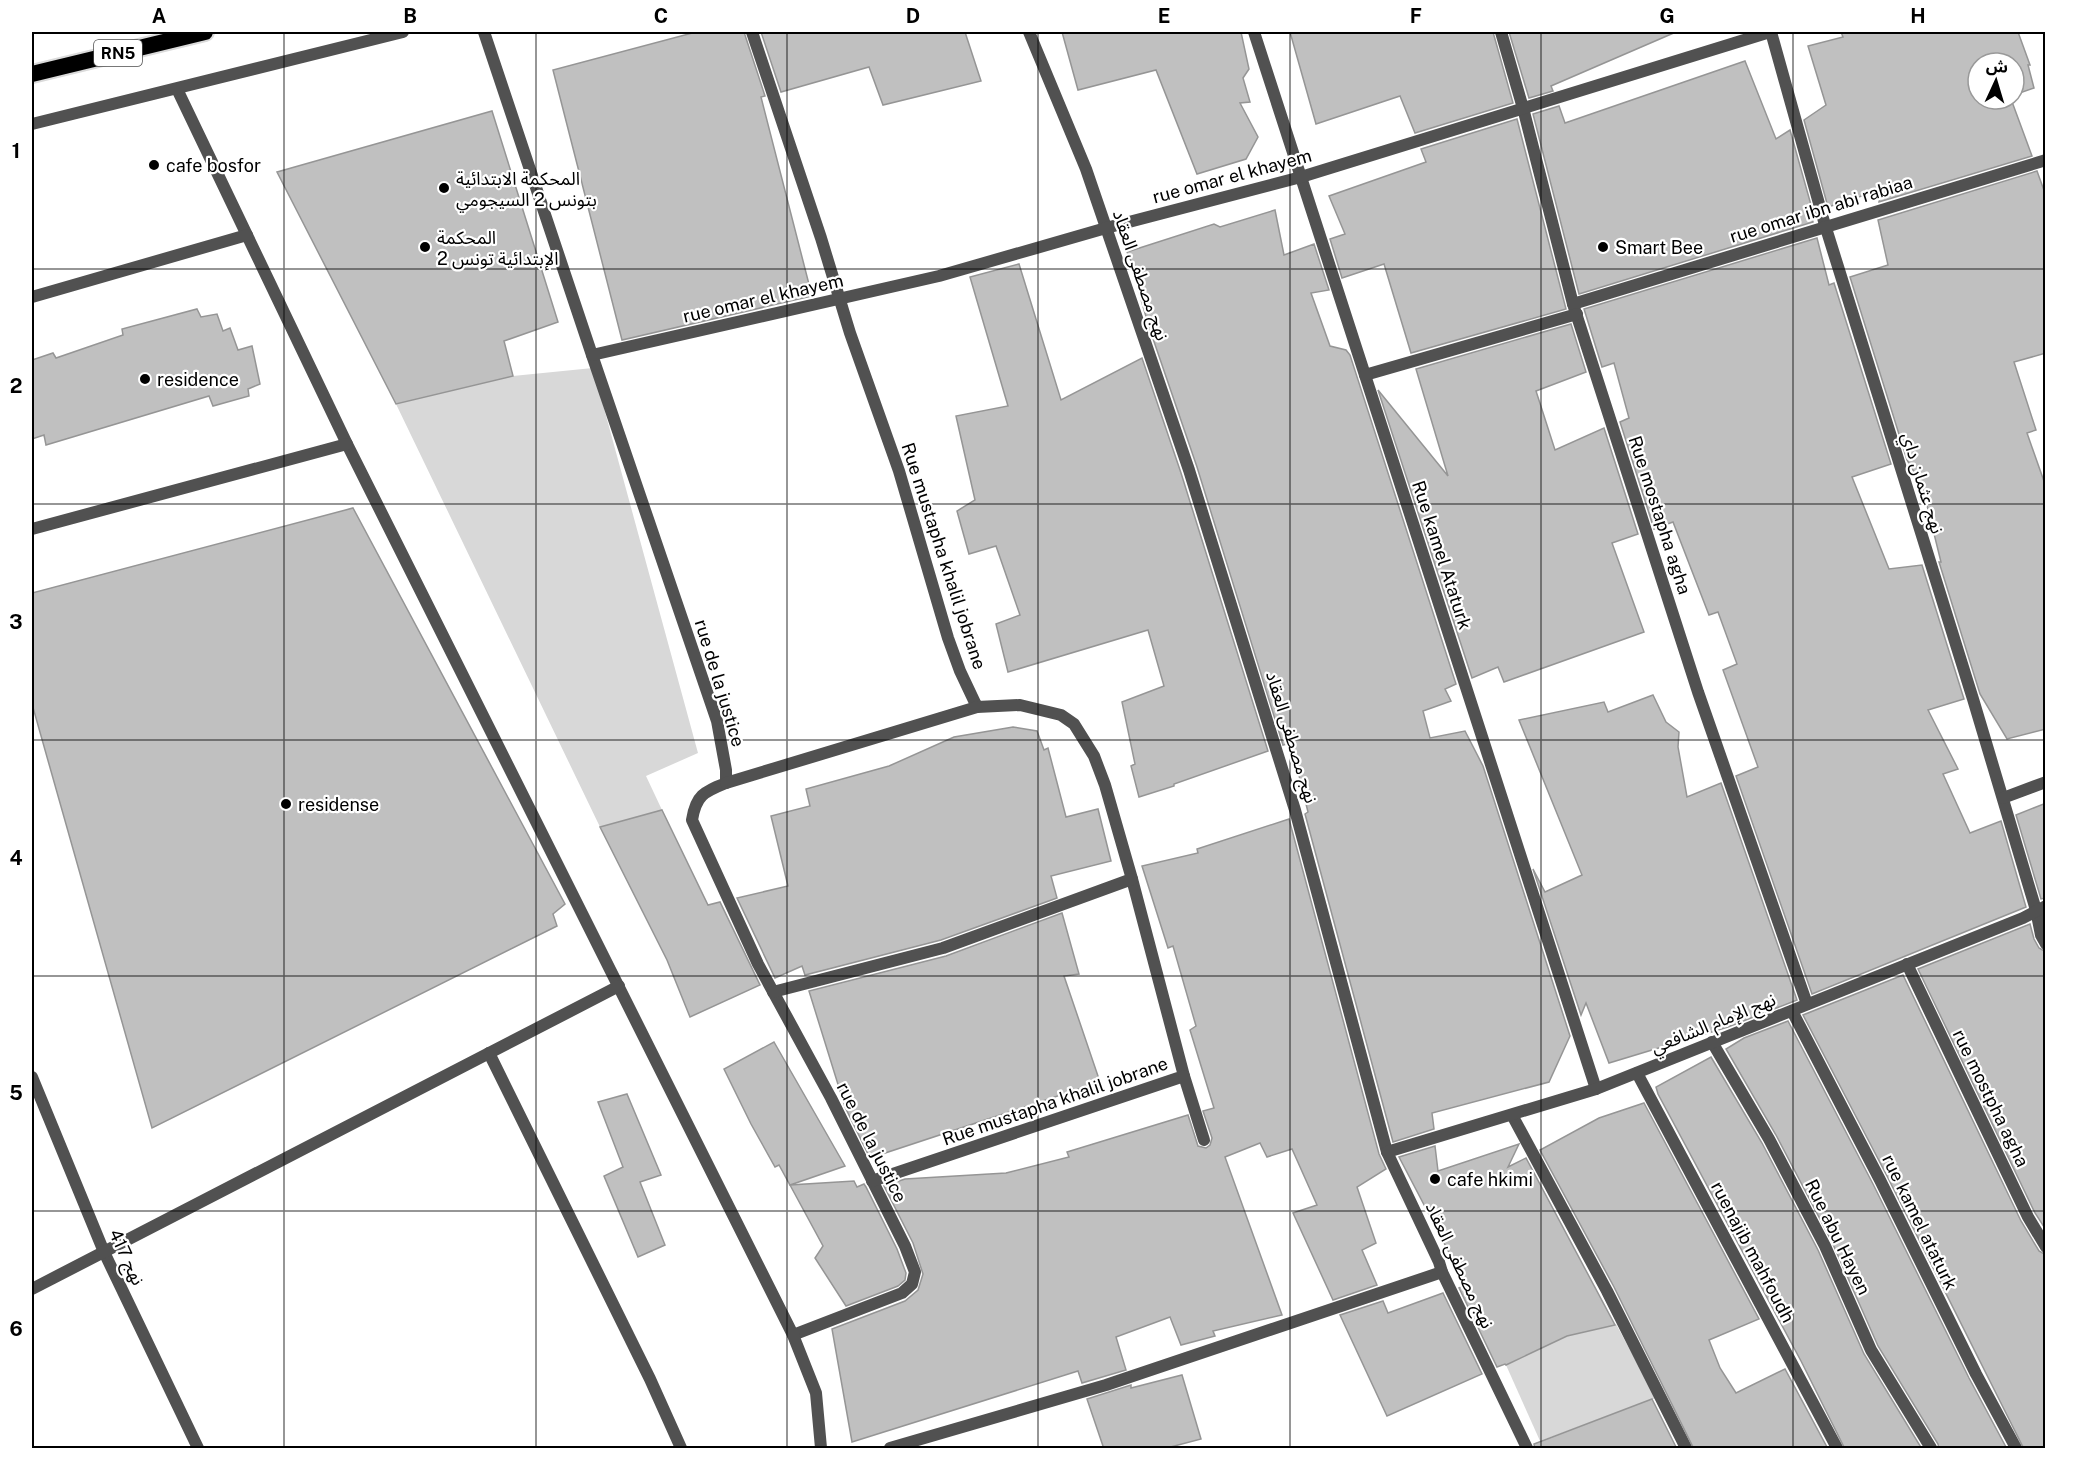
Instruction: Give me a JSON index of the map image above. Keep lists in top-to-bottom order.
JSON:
{
  "streets": {
    "highway": ["RN5"],
    "street": [
      "rue omar el khayem",
      "rue omar ibn abi rabiaa",
      "نهج مصطفى العقاد",
      "نهج عثمان داي",
      "Rue mostapha agha",
      "Rue kamel Ataturk",
      "Rue mustapha khalil jobrane",
      "rue de la justice",
      "نهج الإمام الشافعي",
      "rue mostpha agha",
      "rue kamel ataturk",
      "Rue abu Hayen",
      "ruenajib mahfoudh",
      "نهج 417"
    ]
  },
  "crossings": [
    ["rue omar el khayem", "نهج مصطفى العقاد"],
    ["rue omar el khayem", "نهج عثمان داي"],
    ["rue omar el khayem", "Rue mostapha agha"],
    ["rue omar el khayem", "Rue kamel Ataturk"],
    ["rue omar el khayem", "Rue mustapha khalil jobrane"],
    ["rue omar el khayem", "rue de la justice"],
    ["rue omar ibn abi rabiaa", "نهج عثمان داي"],
    ["rue omar ibn abi rabiaa", "Rue mostapha agha"],
    ["rue omar ibn abi rabiaa", "Rue kamel Ataturk"],
    ["نهج مصطفى العقاد", "نهج الإمام الشافعي"],
    ["نهج عثمان داي", "نهج الإمام الشافعي"],
    ["Rue mostapha agha", "نهج الإمام الشافعي"],
    ["Rue kamel Ataturk", "نهج الإمام الشافعي"],
    ["Rue mustapha khalil jobrane", "rue de la justice"],
    ["نهج الإمام الشافعي", "rue mostpha agha"],
    ["نهج الإمام الشافعي", "rue kamel ataturk"],
    ["نهج الإمام الشافعي", "Rue abu Hayen"],
    ["نهج الإمام الشافعي", "ruenajib mahfoudh"]
  ],
  "places": [
    "cafe bosfor",
    "المحكمة الابتدائية بتونس 2 السيجومي",
    "المحكمة الإبتدائية تونس 2",
    "Smart Bee",
    "residence",
    "residense",
    "cafe hkimi"
  ],
  "north": "top",
  "grid": {
    "columns": [
      "A",
      "B",
      "C",
      "D",
      "E",
      "F",
      "G",
      "H"
    ],
    "rows": [
      "1",
      "2",
      "3",
      "4",
      "5",
      "6"
    ]
  }
}
